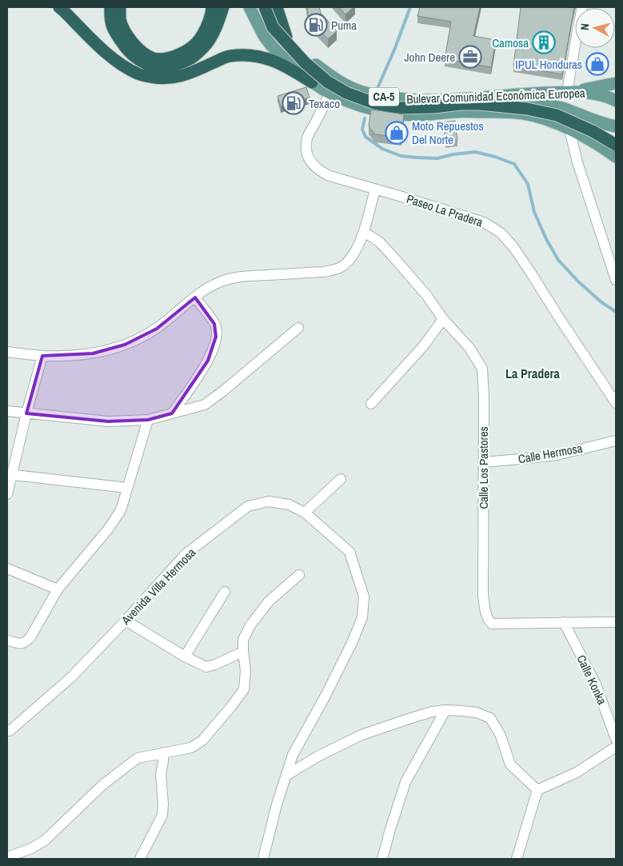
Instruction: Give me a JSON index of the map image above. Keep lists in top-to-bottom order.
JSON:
{
  "streets": {
    "main road": ["Bulevar Comunidad Económica Europea", "CA-5"],
    "street": [
      "Paseo La Pradera",
      "Calle Hermosa",
      "Calle Los Pastores",
      "Avenida Villa Hermosa",
      "Calle Konka"
    ]
  },
  "crossings": [
    ["Bulevar Comunidad Económica Europea", "Paseo La Pradera"],
    ["Calle Hermosa", "Calle Los Pastores"],
    ["Calle Los Pastores", "Calle Konka"]
  ],
  "districts": ["La Pradera"],
  "places": {
    "fuel station": ["Puma", "Texaco"],
    "building": ["Camosa"],
    "office": ["John Deere"],
    "shop": ["IPUL Honduras", "Moto Repuestos Del Norte"]
  },
  "north": "left"
}
